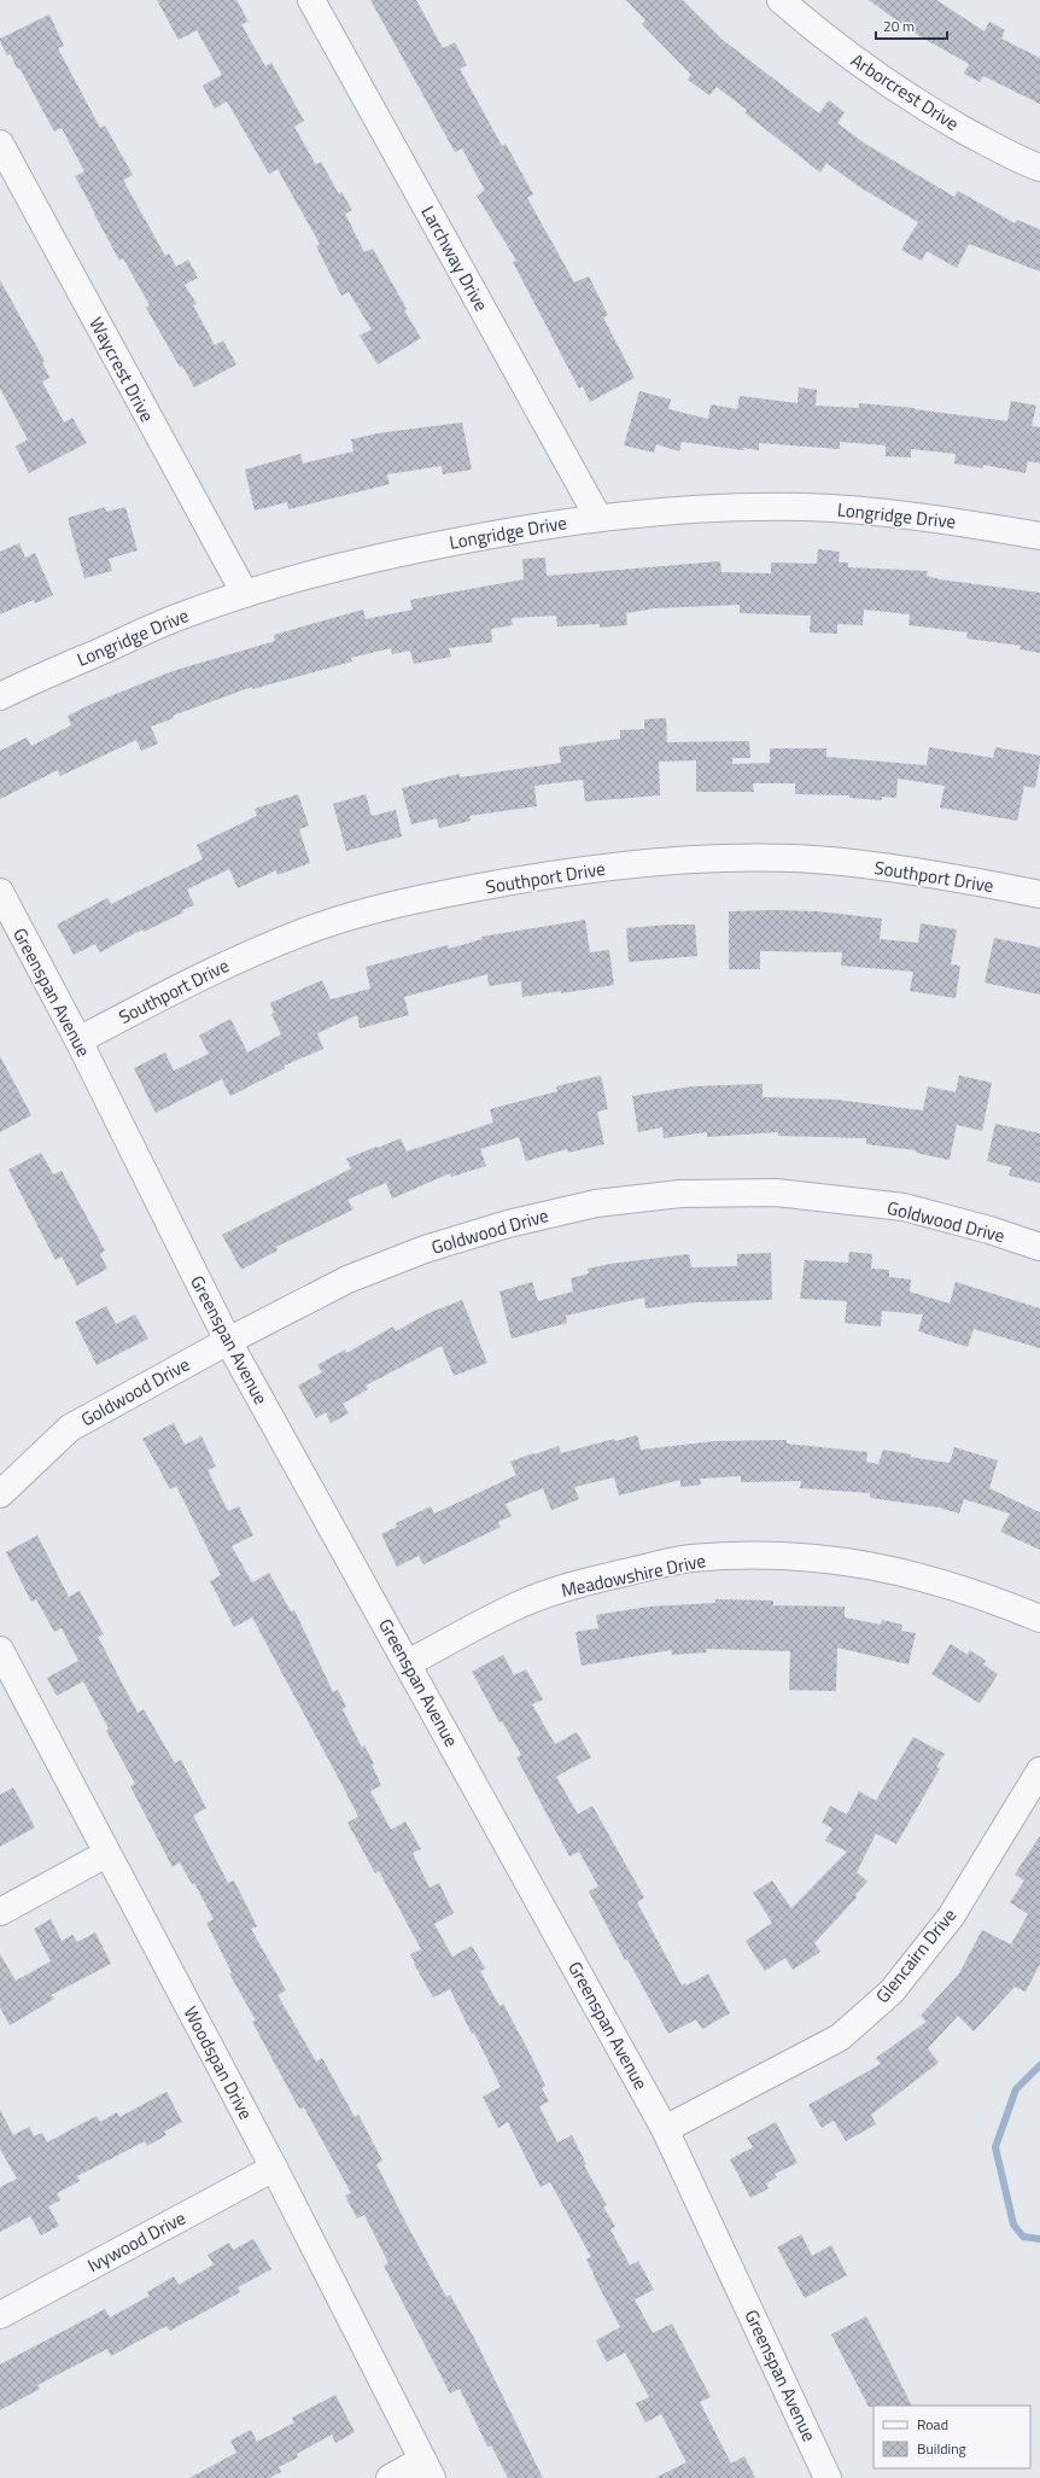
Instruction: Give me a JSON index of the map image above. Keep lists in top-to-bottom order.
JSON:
{
  "streets": {
    "street": [
      "Arborcrest Drive",
      "Larchway Drive",
      "Waycrest Drive",
      "Longridge Drive",
      "Southport Drive",
      "Greenspan Avenue",
      "Goldwood Drive",
      "Meadowshire Drive",
      "Glencairn Drive",
      "Woodspan Drive",
      "Ivywood Drive"
    ]
  },
  "crossings": [
    ["Larchway Drive", "Longridge Drive"],
    ["Waycrest Drive", "Longridge Drive"],
    ["Southport Drive", "Greenspan Avenue"],
    ["Greenspan Avenue", "Goldwood Drive"],
    ["Greenspan Avenue", "Meadowshire Drive"],
    ["Greenspan Avenue", "Glencairn Drive"],
    ["Woodspan Drive", "Ivywood Drive"]
  ],
  "legend": ["Road", "Building"],
  "scale_bar": "20 m"
}
